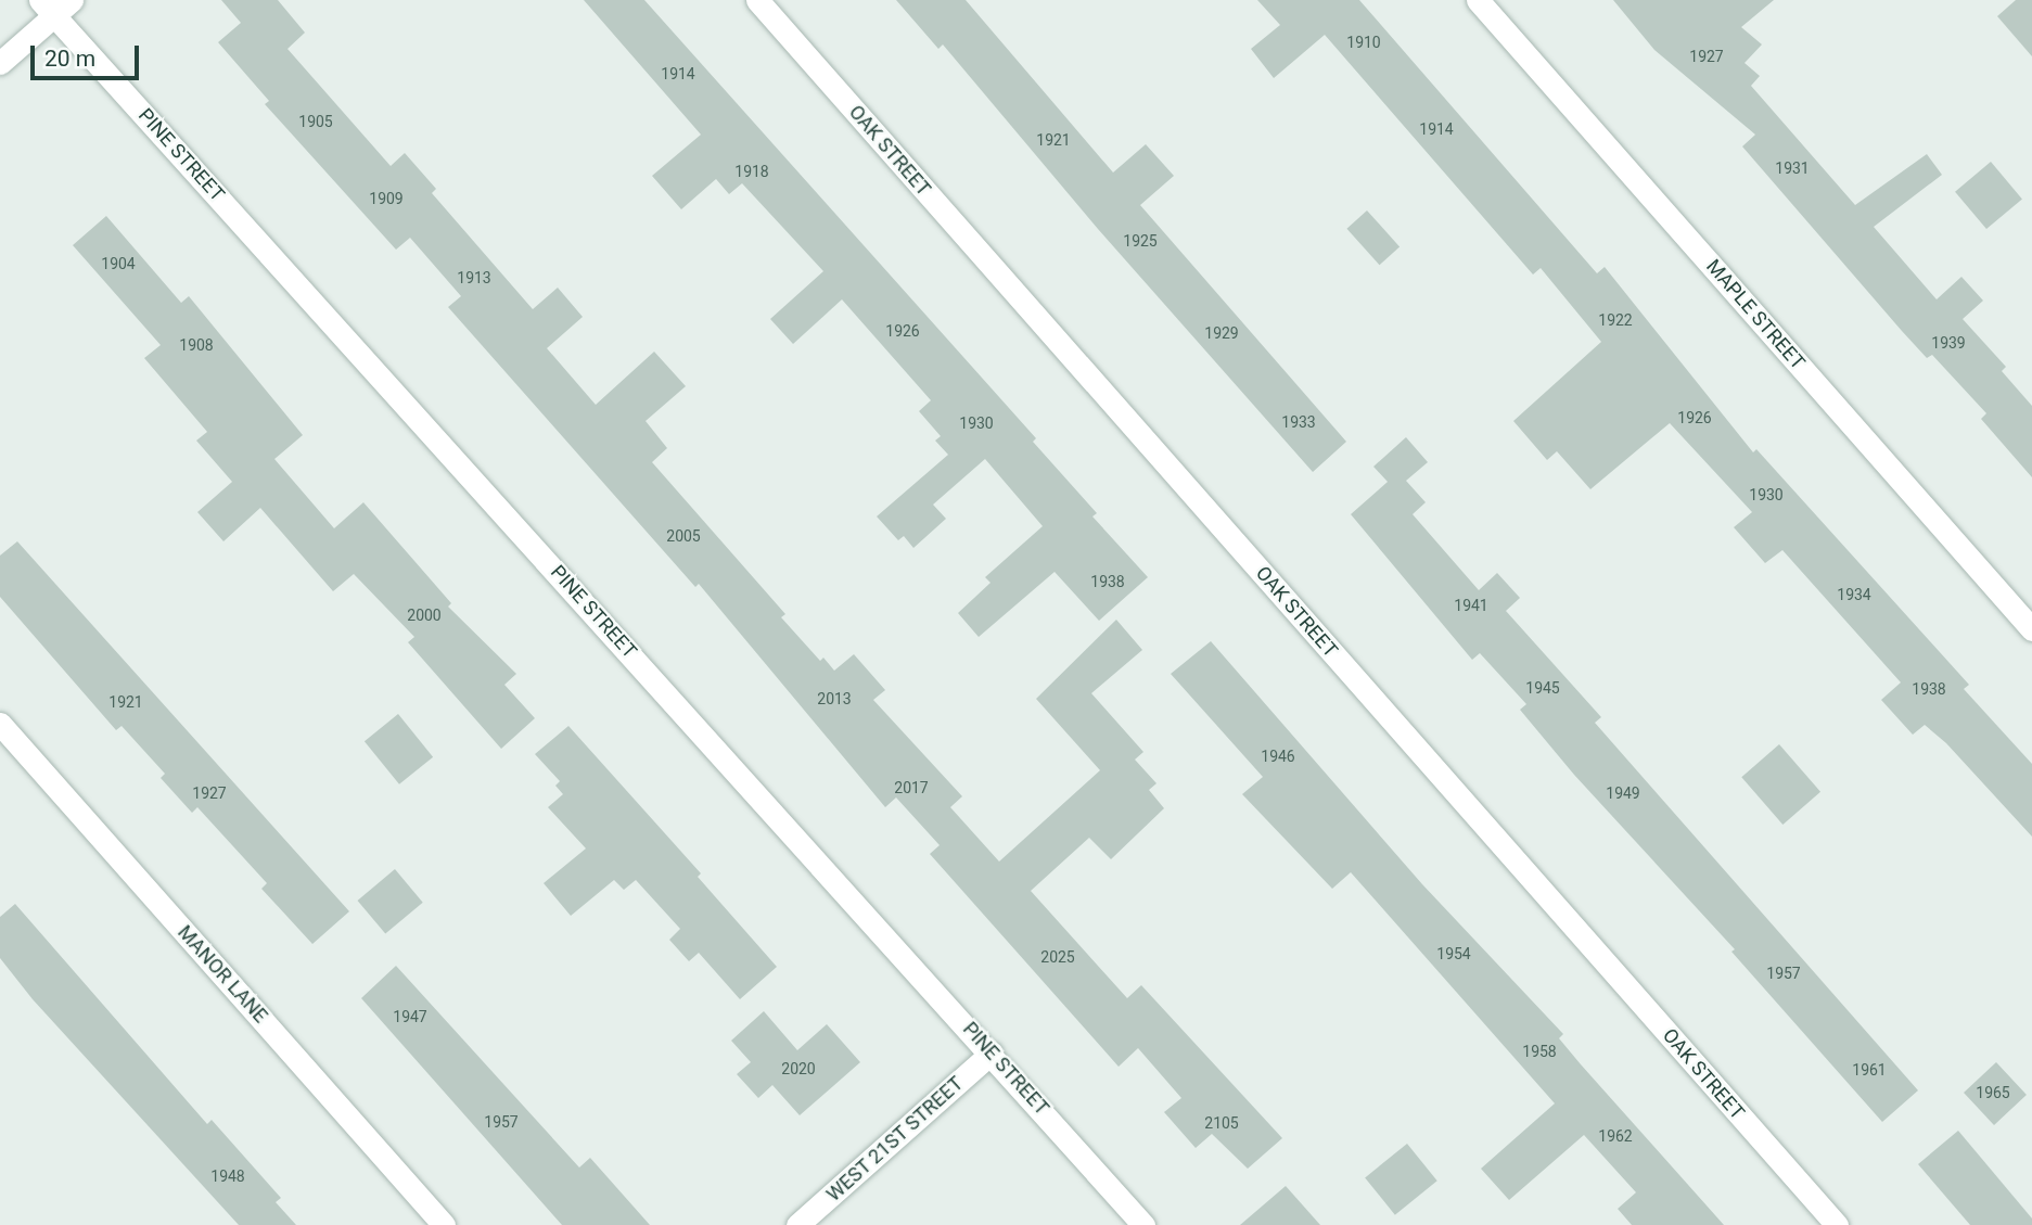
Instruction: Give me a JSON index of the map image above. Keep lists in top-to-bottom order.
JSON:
{
  "streets": {
    "street": [
      "OAK STREET",
      "PINE STREET",
      "MAPLE STREET",
      "MANOR LANE",
      "WEST 21ST STREET"
    ]
  },
  "crossings": [
    ["PINE STREET", "WEST 21ST STREET"]
  ],
  "house_numbers": [
    "1910",
    "1927",
    "1914",
    "1905",
    "1914",
    "1921",
    "1931",
    "1918",
    "1909",
    "1925",
    "1904",
    "1913",
    "1922",
    "1926",
    "1929",
    "1939",
    "1908",
    "1926",
    "1933",
    "1930",
    "1930",
    "2005",
    "1938",
    "1934",
    "1941",
    "2000",
    "1945",
    "1938",
    "2013",
    "1921",
    "1946",
    "2017",
    "1927",
    "1949",
    "1954",
    "2025",
    "1957",
    "1947",
    "1958",
    "2020",
    "1961",
    "1965",
    "1957",
    "2105",
    "1962",
    "1948"
  ],
  "scale_bar": "20 m"
}
